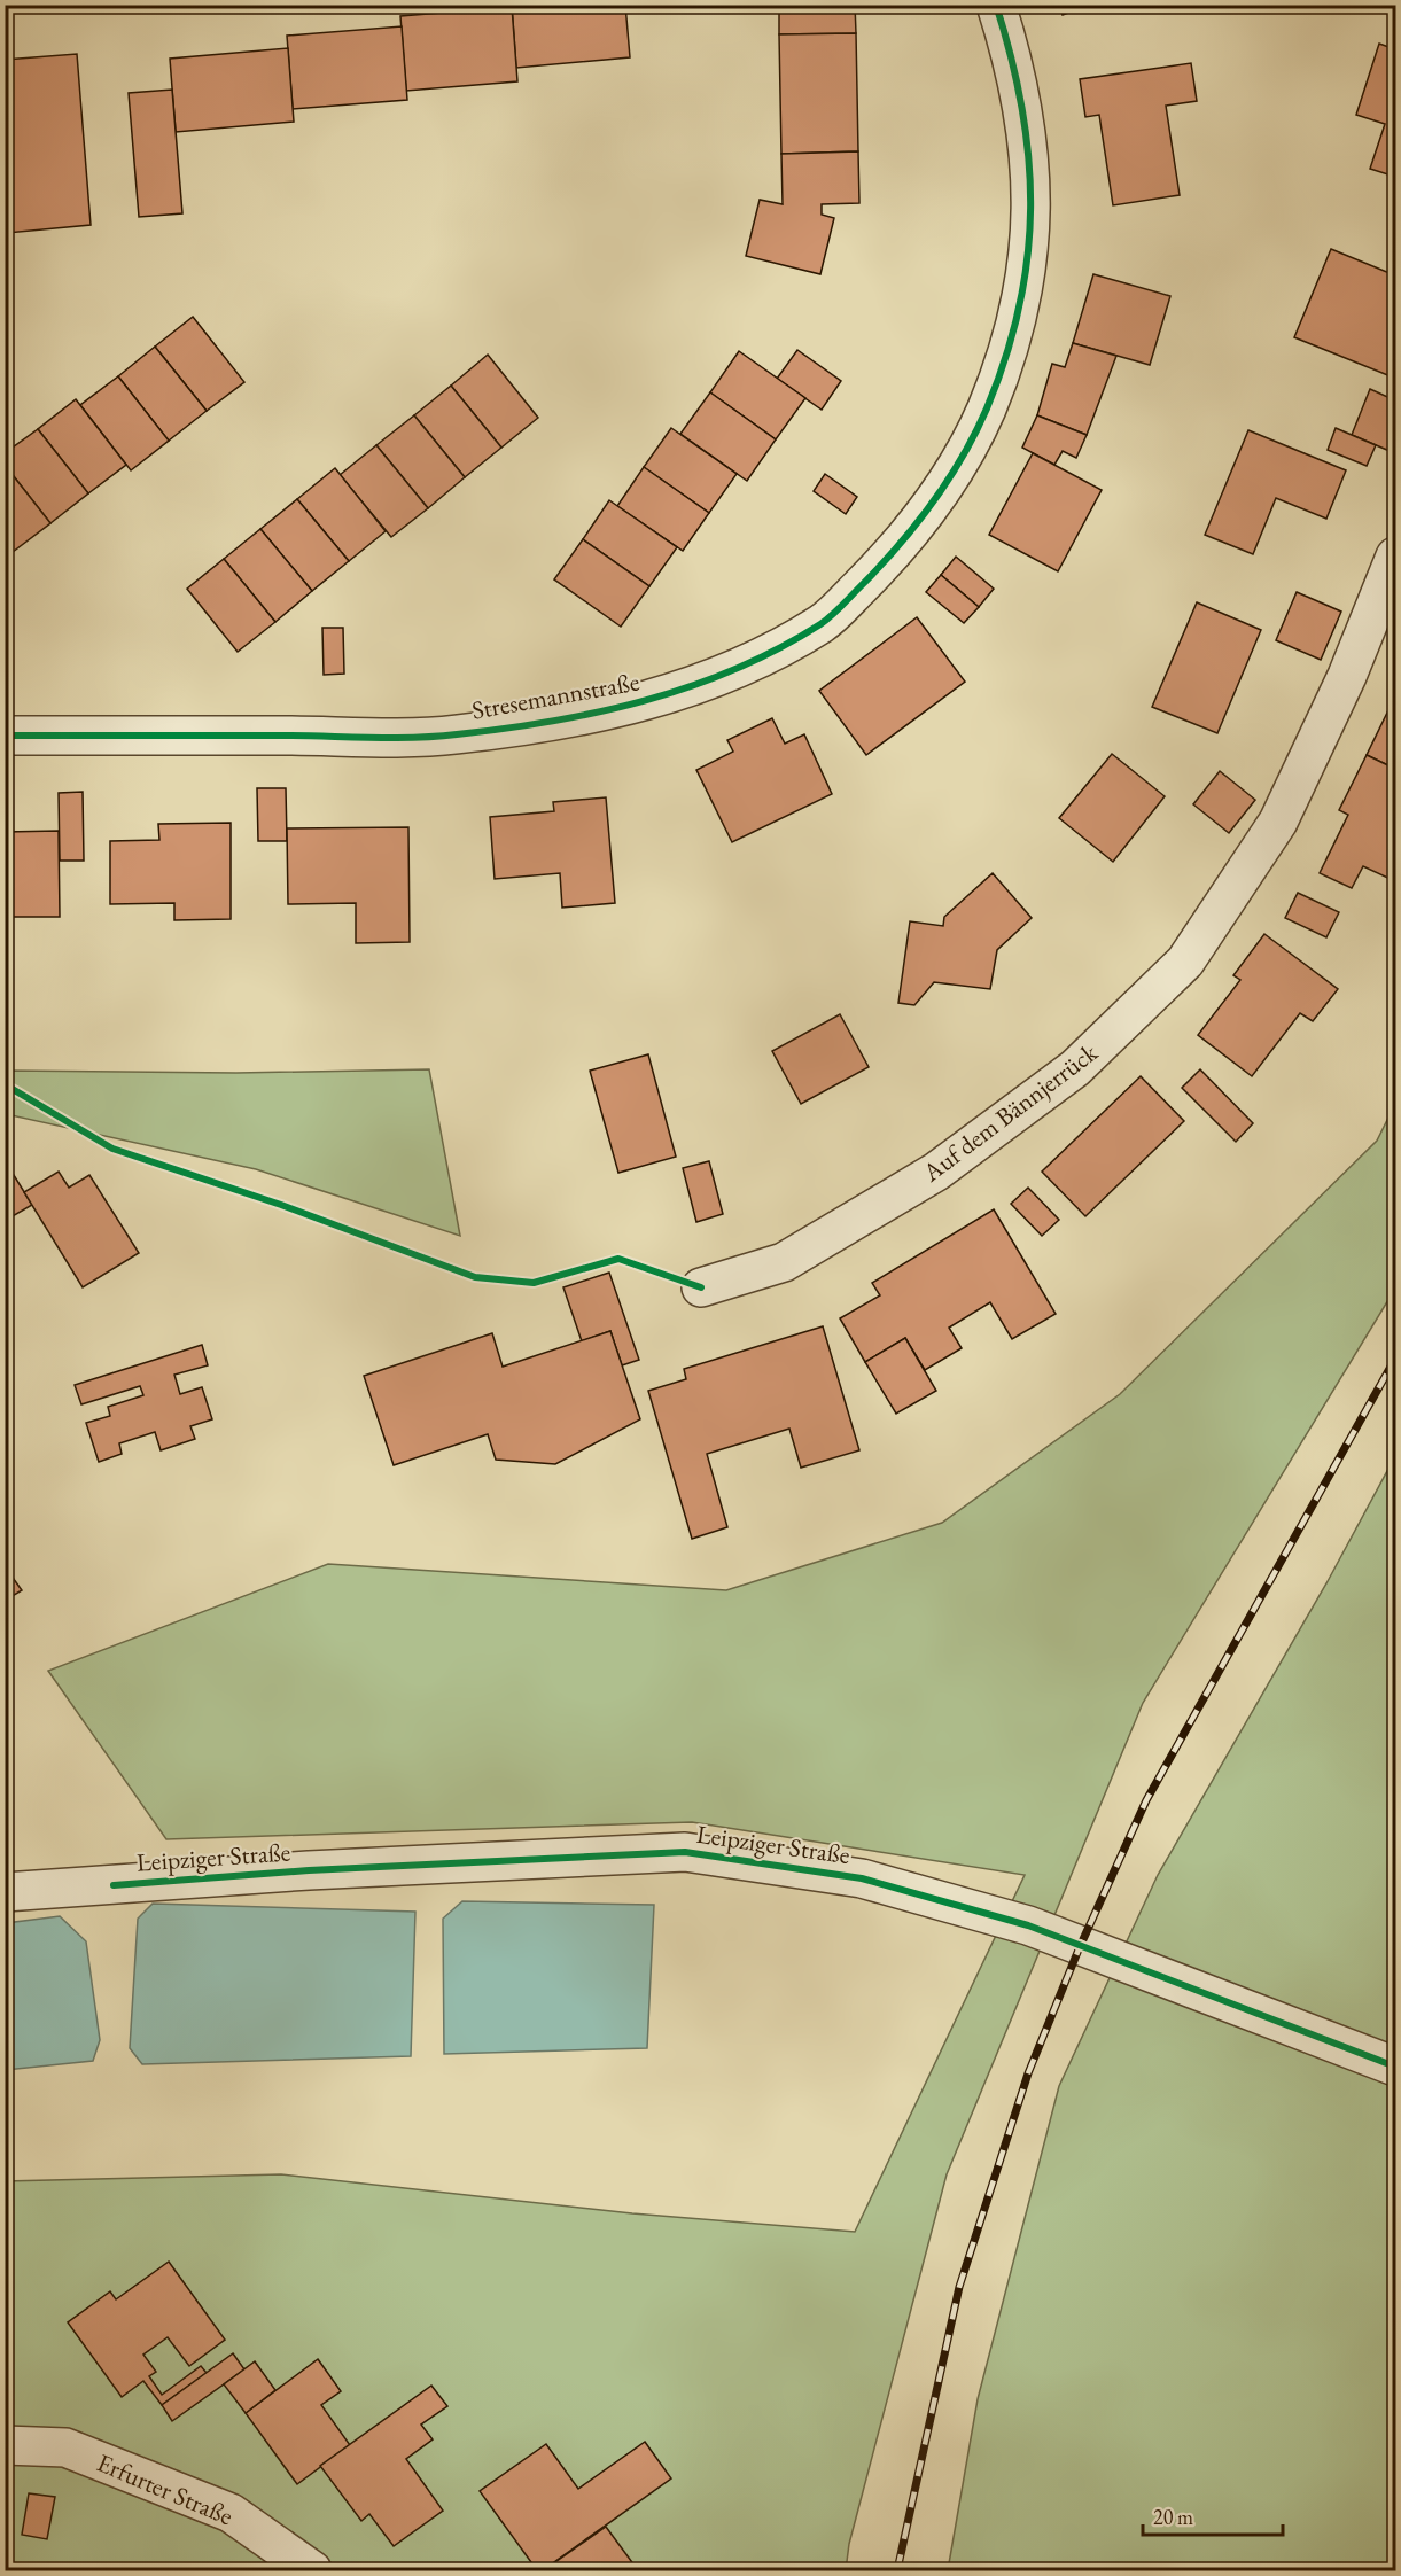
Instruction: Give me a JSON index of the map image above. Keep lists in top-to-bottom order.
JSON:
{
  "streets": {
    "street": [
      "Stresemannstraße",
      "Auf dem Bännjerrück",
      "Leipziger Straße",
      "Erfurter Straße"
    ]
  },
  "scale_bar": "20 m"
}
